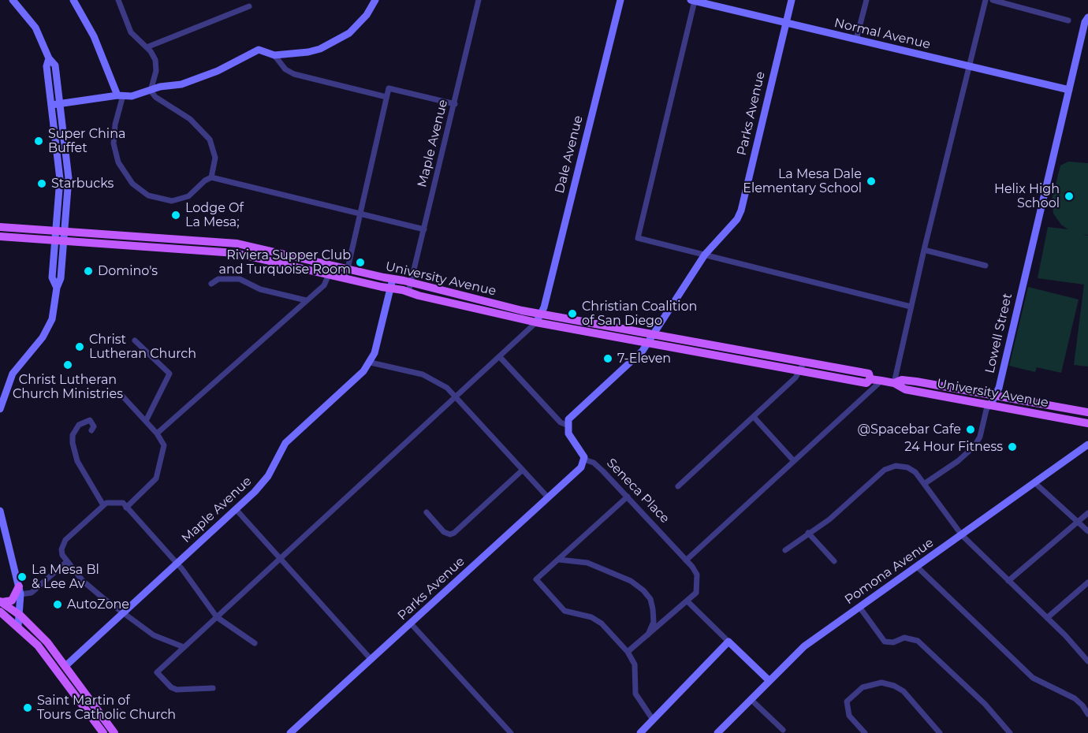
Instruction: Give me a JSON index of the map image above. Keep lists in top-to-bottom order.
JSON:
{
  "streets": {
    "main road": ["University Avenue"],
    "street": [
      "Normal Avenue",
      "Parks Avenue",
      "Maple Avenue",
      "Dale Avenue",
      "Lowell Street",
      "Seneca Place",
      "Pomona Avenue"
    ]
  },
  "crossings": [
    ["Normal Avenue", "Parks Avenue"],
    ["Normal Avenue", "Lowell Street"],
    ["Parks Avenue", "University Avenue"],
    ["Parks Avenue", "Seneca Place"],
    ["Maple Avenue", "University Avenue"],
    ["Dale Avenue", "University Avenue"],
    ["University Avenue", "Lowell Street"]
  ],
  "places": [
    "Super China Buffet",
    "La Mesa Dale Elementary School",
    "Starbucks",
    "Helix High School",
    "Lodge Of La Mesa;",
    "Riviera Supper Club and Turquoise Room",
    "Domino's",
    "Christian Coalition of San Diego",
    "Christ Lutheran Church",
    "7-Eleven",
    "Christ Lutheran Church Ministries",
    "@Spacebar Cafe",
    "24 Hour Fitness",
    "La Mesa Bl & Lee Av",
    "AutoZone",
    "Saint Martin of Tours Catholic Church"
  ]
}
